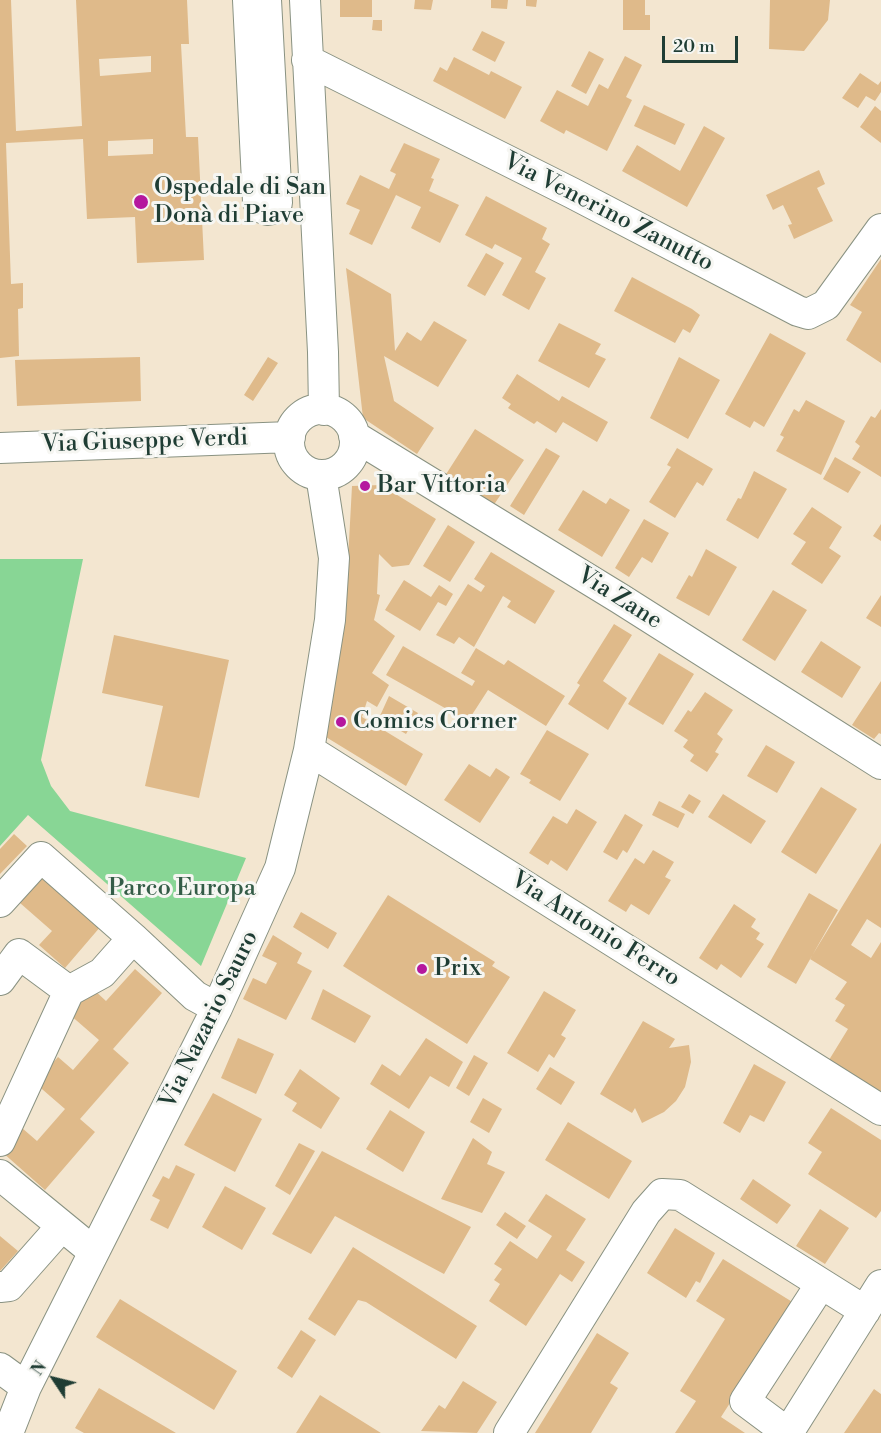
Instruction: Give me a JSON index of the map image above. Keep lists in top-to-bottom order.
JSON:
{
  "streets": {
    "street": [
      "Via Venerino Zanutto",
      "Via Giuseppe Verdi",
      "Via Zane",
      "Via Antonio Ferro",
      "Via Nazario Sauro"
    ]
  },
  "crossings": [
    ["Via Giuseppe Verdi", "Via Zane"],
    ["Via Giuseppe Verdi", "Via Nazario Sauro"],
    ["Via Zane", "Via Nazario Sauro"],
    ["Via Antonio Ferro", "Via Nazario Sauro"]
  ],
  "parks": ["Parco Europa"],
  "places": [
    "Ospedale di San Donà di Piave",
    "Bar Vittoria",
    "Comics Corner",
    "Prix"
  ],
  "scale_bar": "20 m",
  "north": "top left"
}
